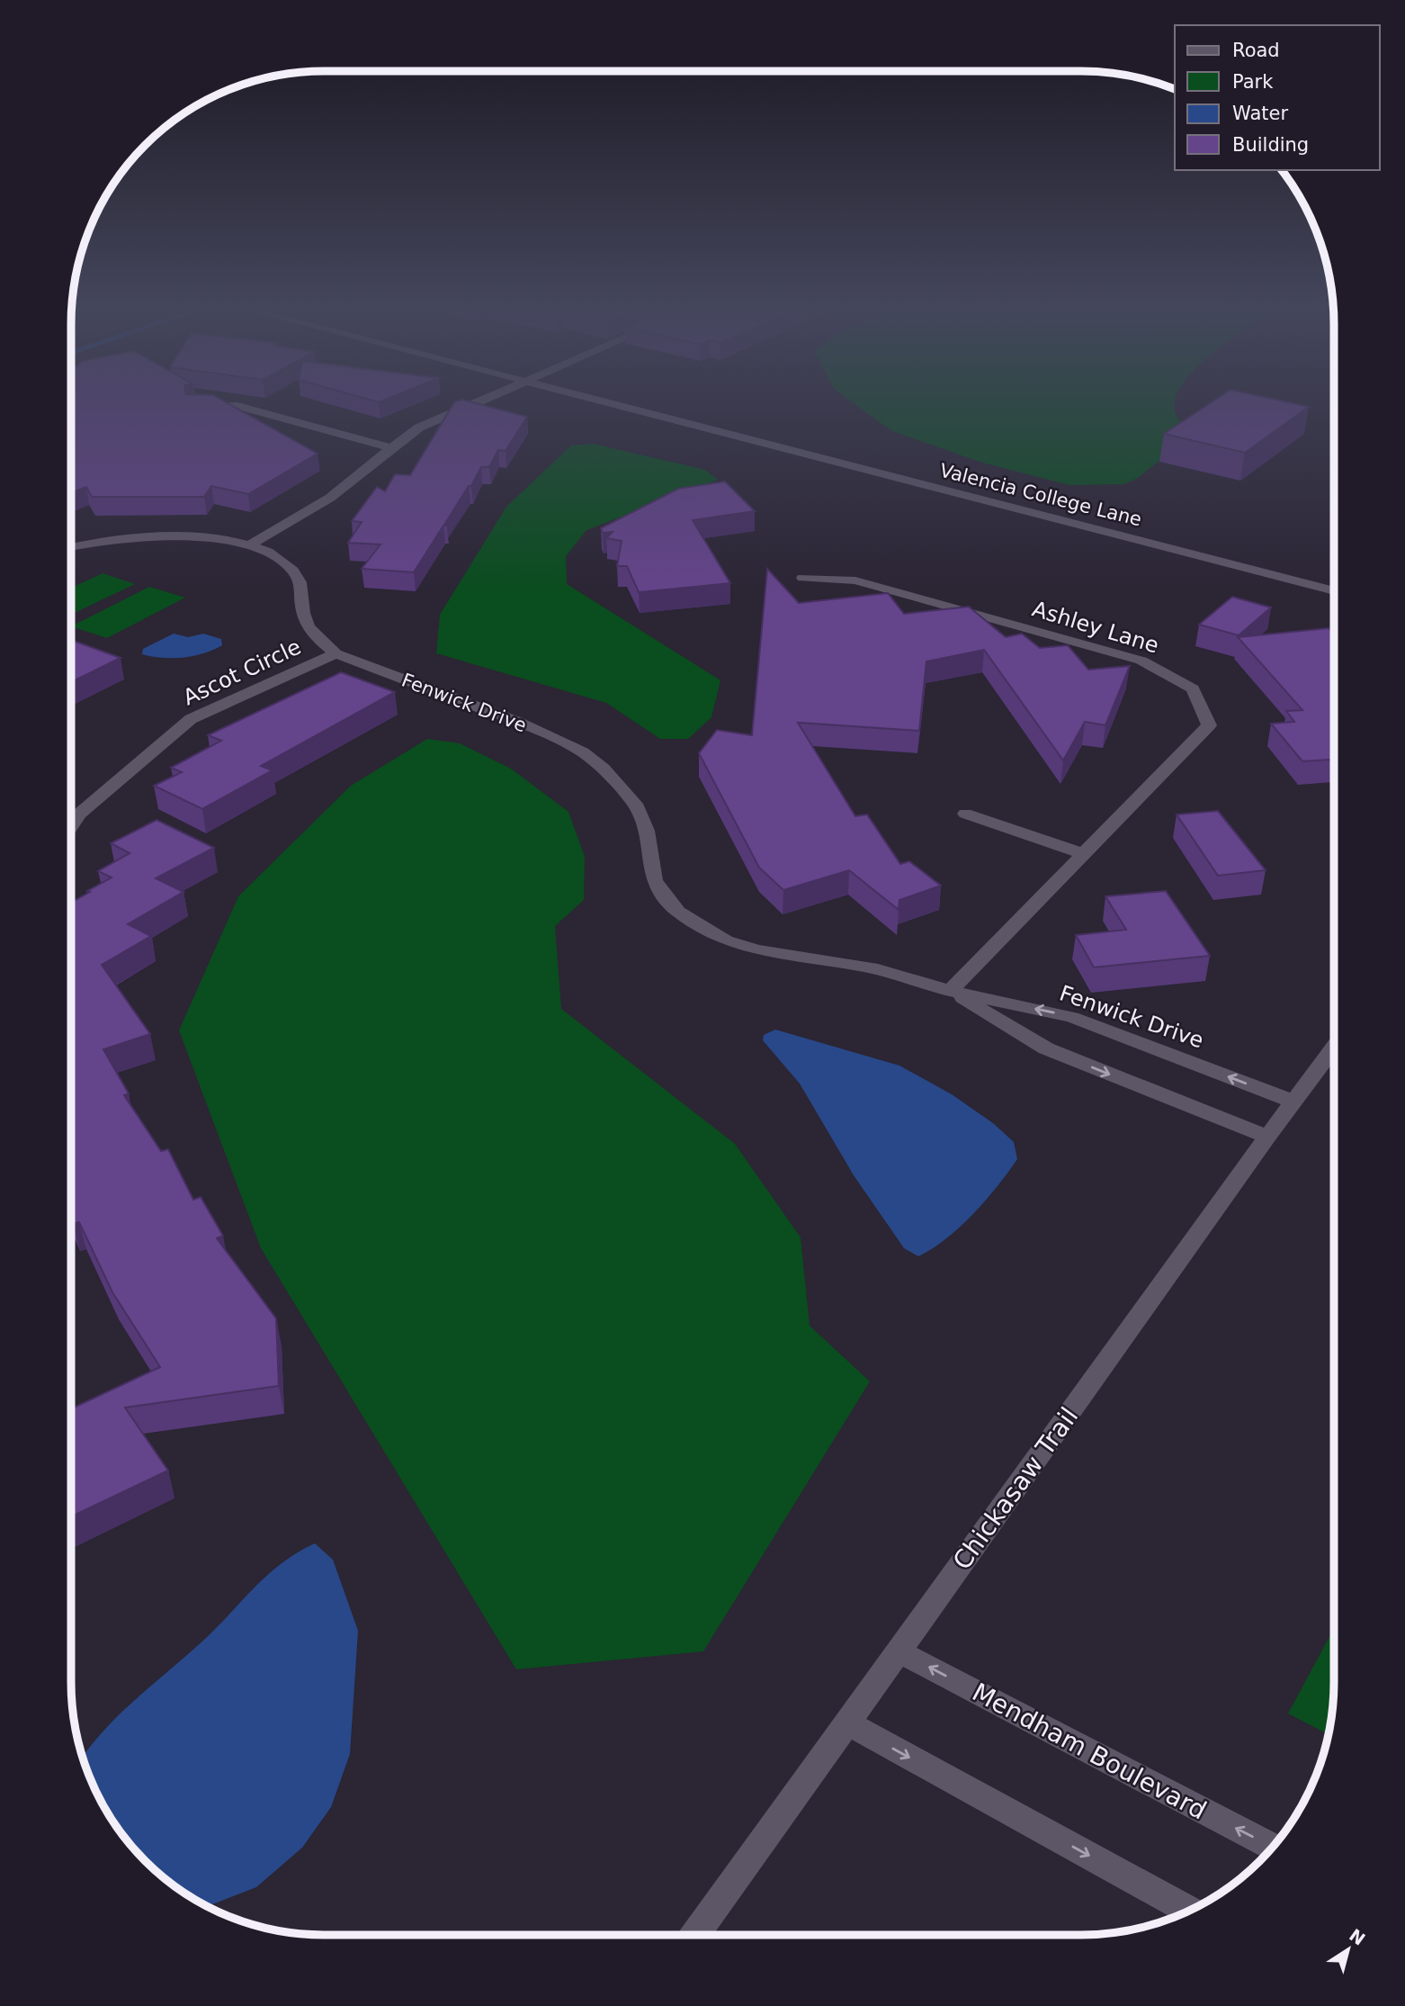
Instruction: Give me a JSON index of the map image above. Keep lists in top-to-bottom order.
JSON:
{
  "streets": {
    "street": [
      "Valencia College Lane",
      "Ashley Lane",
      "Ascot Circle",
      "Fenwick Drive",
      "Chickasaw Trail",
      "Mendham Boulevard"
    ]
  },
  "crossings": [
    ["Ashley Lane", "Fenwick Drive"],
    ["Ascot Circle", "Fenwick Drive"],
    ["Fenwick Drive", "Chickasaw Trail"],
    ["Chickasaw Trail", "Mendham Boulevard"]
  ],
  "legend": [
    "Road",
    "Park",
    "Water",
    "Building"
  ],
  "north": "top right"
}
